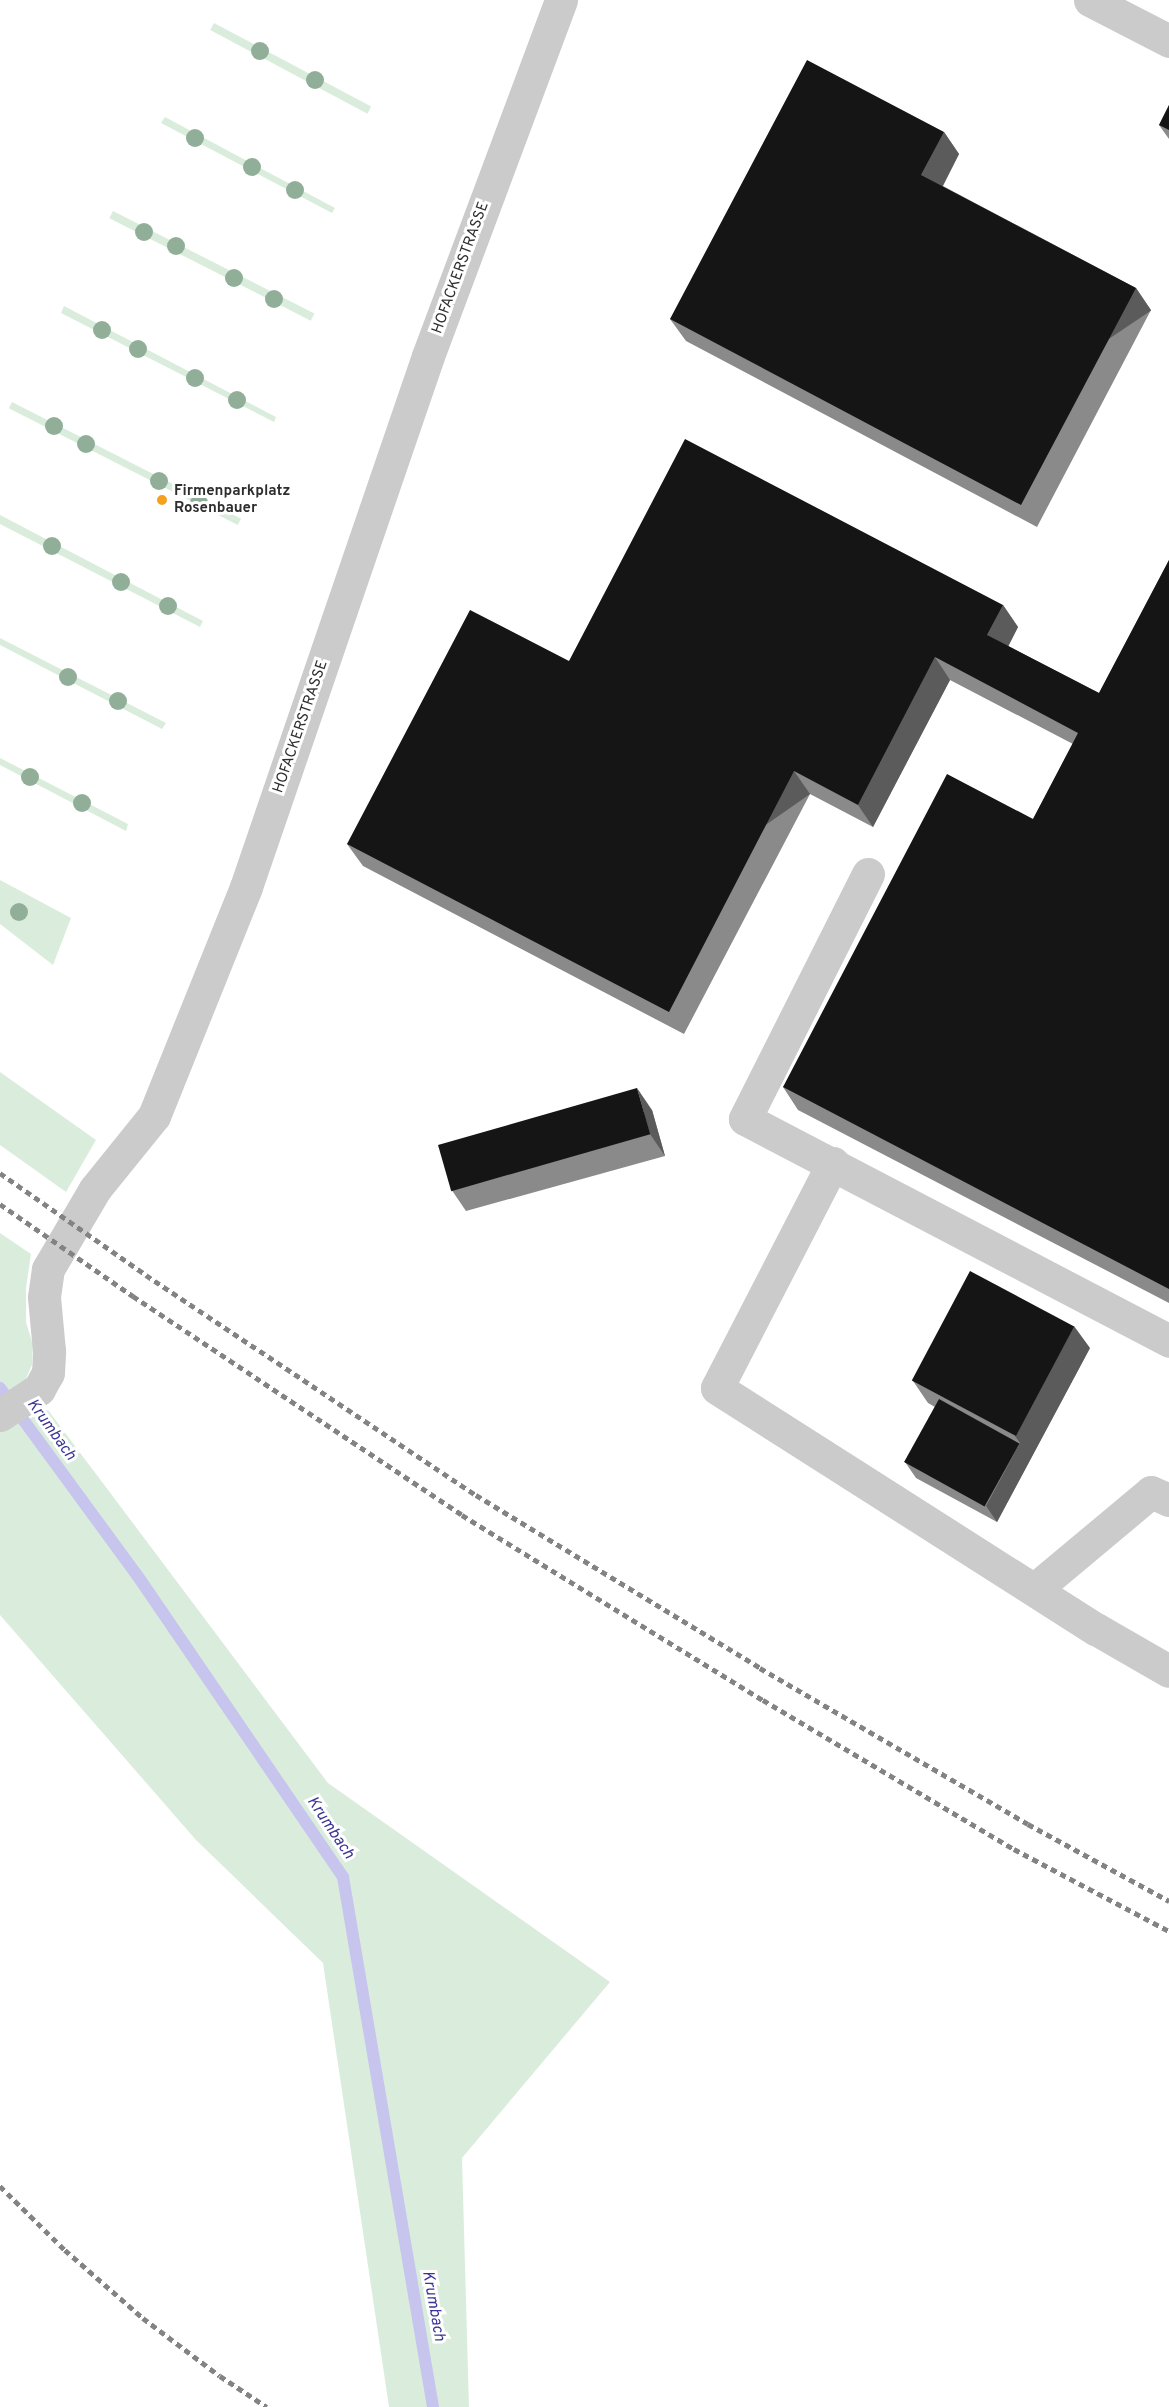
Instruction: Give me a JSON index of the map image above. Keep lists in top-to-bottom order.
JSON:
{
  "streets": {
    "street": ["HOFACKERSTRASSE"]
  },
  "water": ["Krumbach"],
  "places": ["Firmenparkplatz Rosenbauer"]
}
